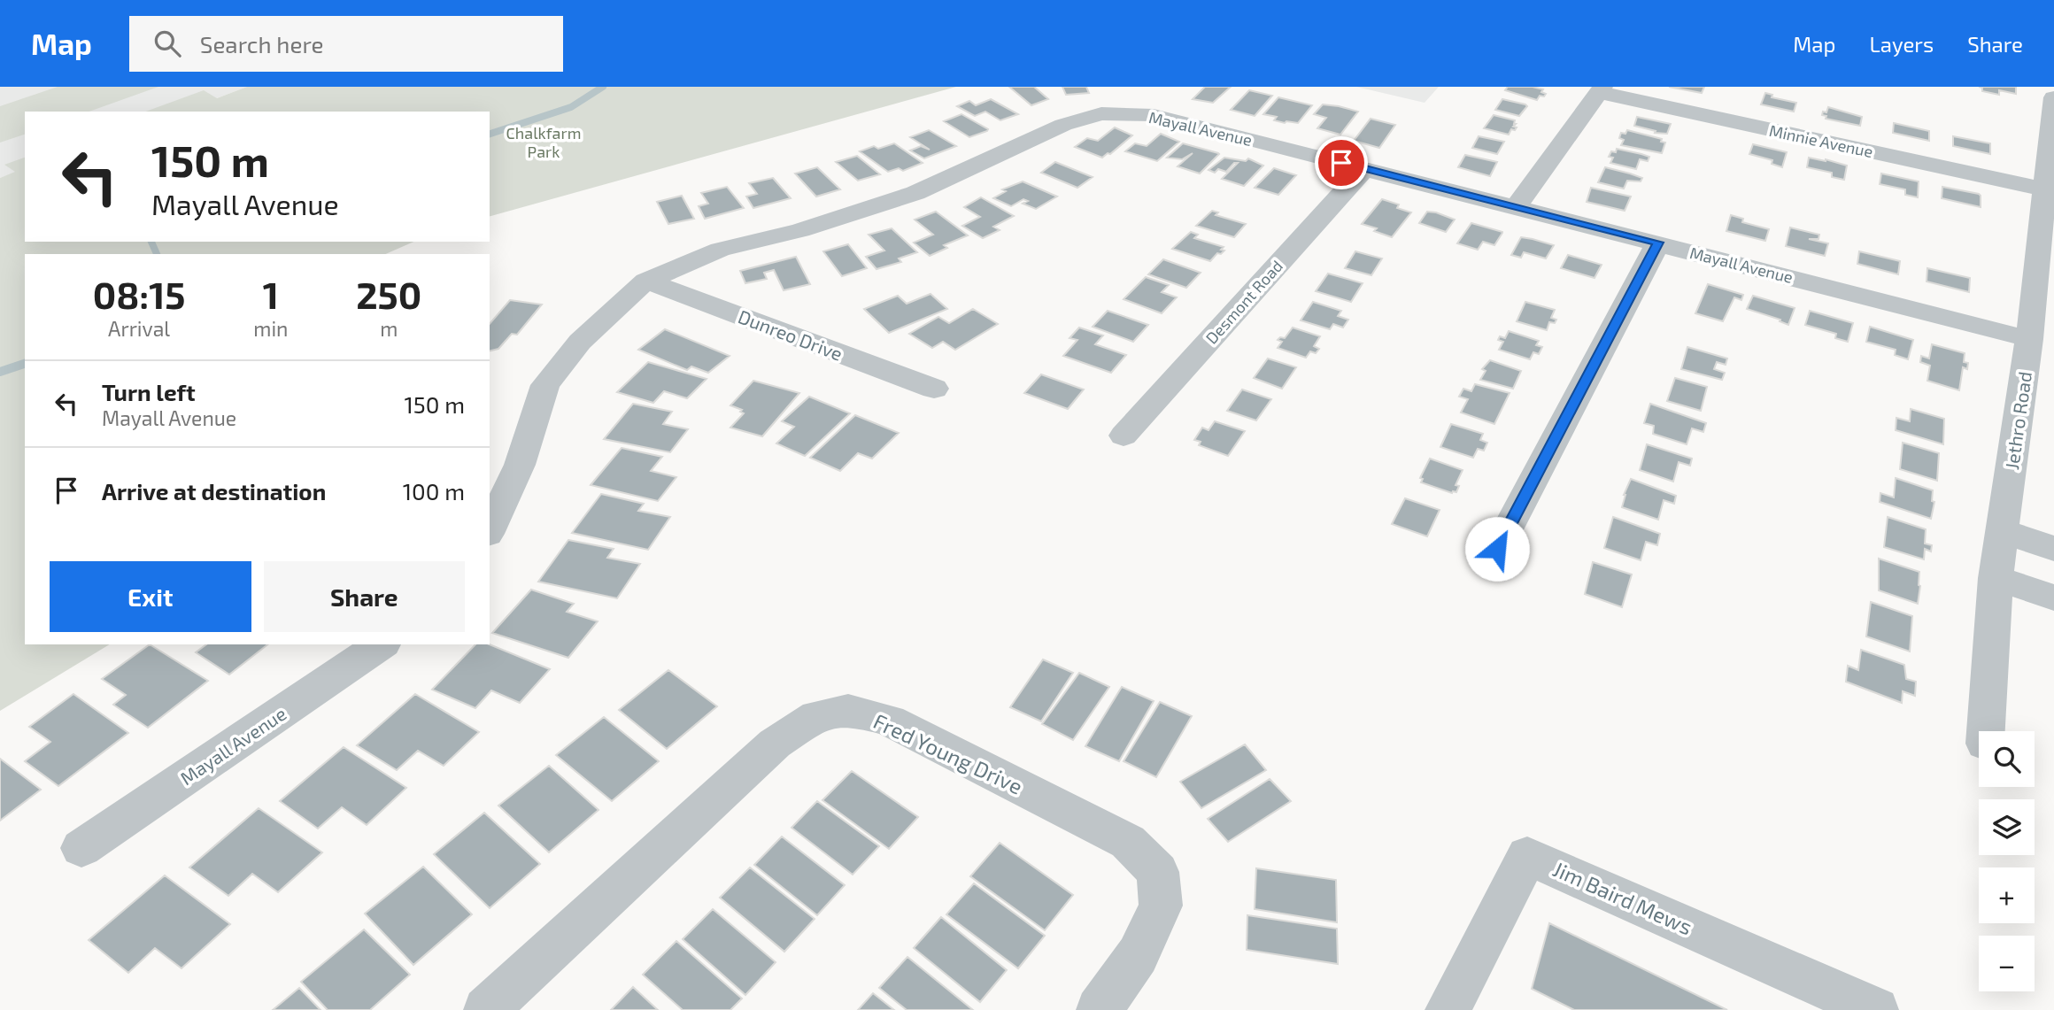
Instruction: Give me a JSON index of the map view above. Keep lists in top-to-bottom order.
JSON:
{
  "streets": {
    "street": [
      "Mayall Avenue",
      "Minnie Avenue",
      "Desmont Road",
      "Dunreo Drive",
      "Jethro Road",
      "Fred Young Drive",
      "Jim Baird Mews"
    ]
  },
  "crossings": [
    ["Mayall Avenue", "Desmont Road"],
    ["Mayall Avenue", "Dunreo Drive"],
    ["Mayall Avenue", "Jethro Road"],
    ["Minnie Avenue", "Jethro Road"]
  ],
  "parks": ["Chalkfarm Park"],
  "page": {
    "header": "Map",
    "search": "Search here",
    "nav": ["Map", "Layers", "Share"],
    "turn": ["150 m", "Mayall Avenue"],
    "eta": [
      "08:15",
      "Arrival",
      "1",
      "min",
      "250",
      "m"
    ],
    "list": [
      {
        "name": "Turn left",
        "note": "Mayall Avenue",
        "value": "150 m"
      },
      {
        "name": "Arrive at destination",
        "value": "100 m"
      }
    ],
    "buttons": ["Exit", "Share"],
    "map_buttons": ["+", "−"]
  }
}
